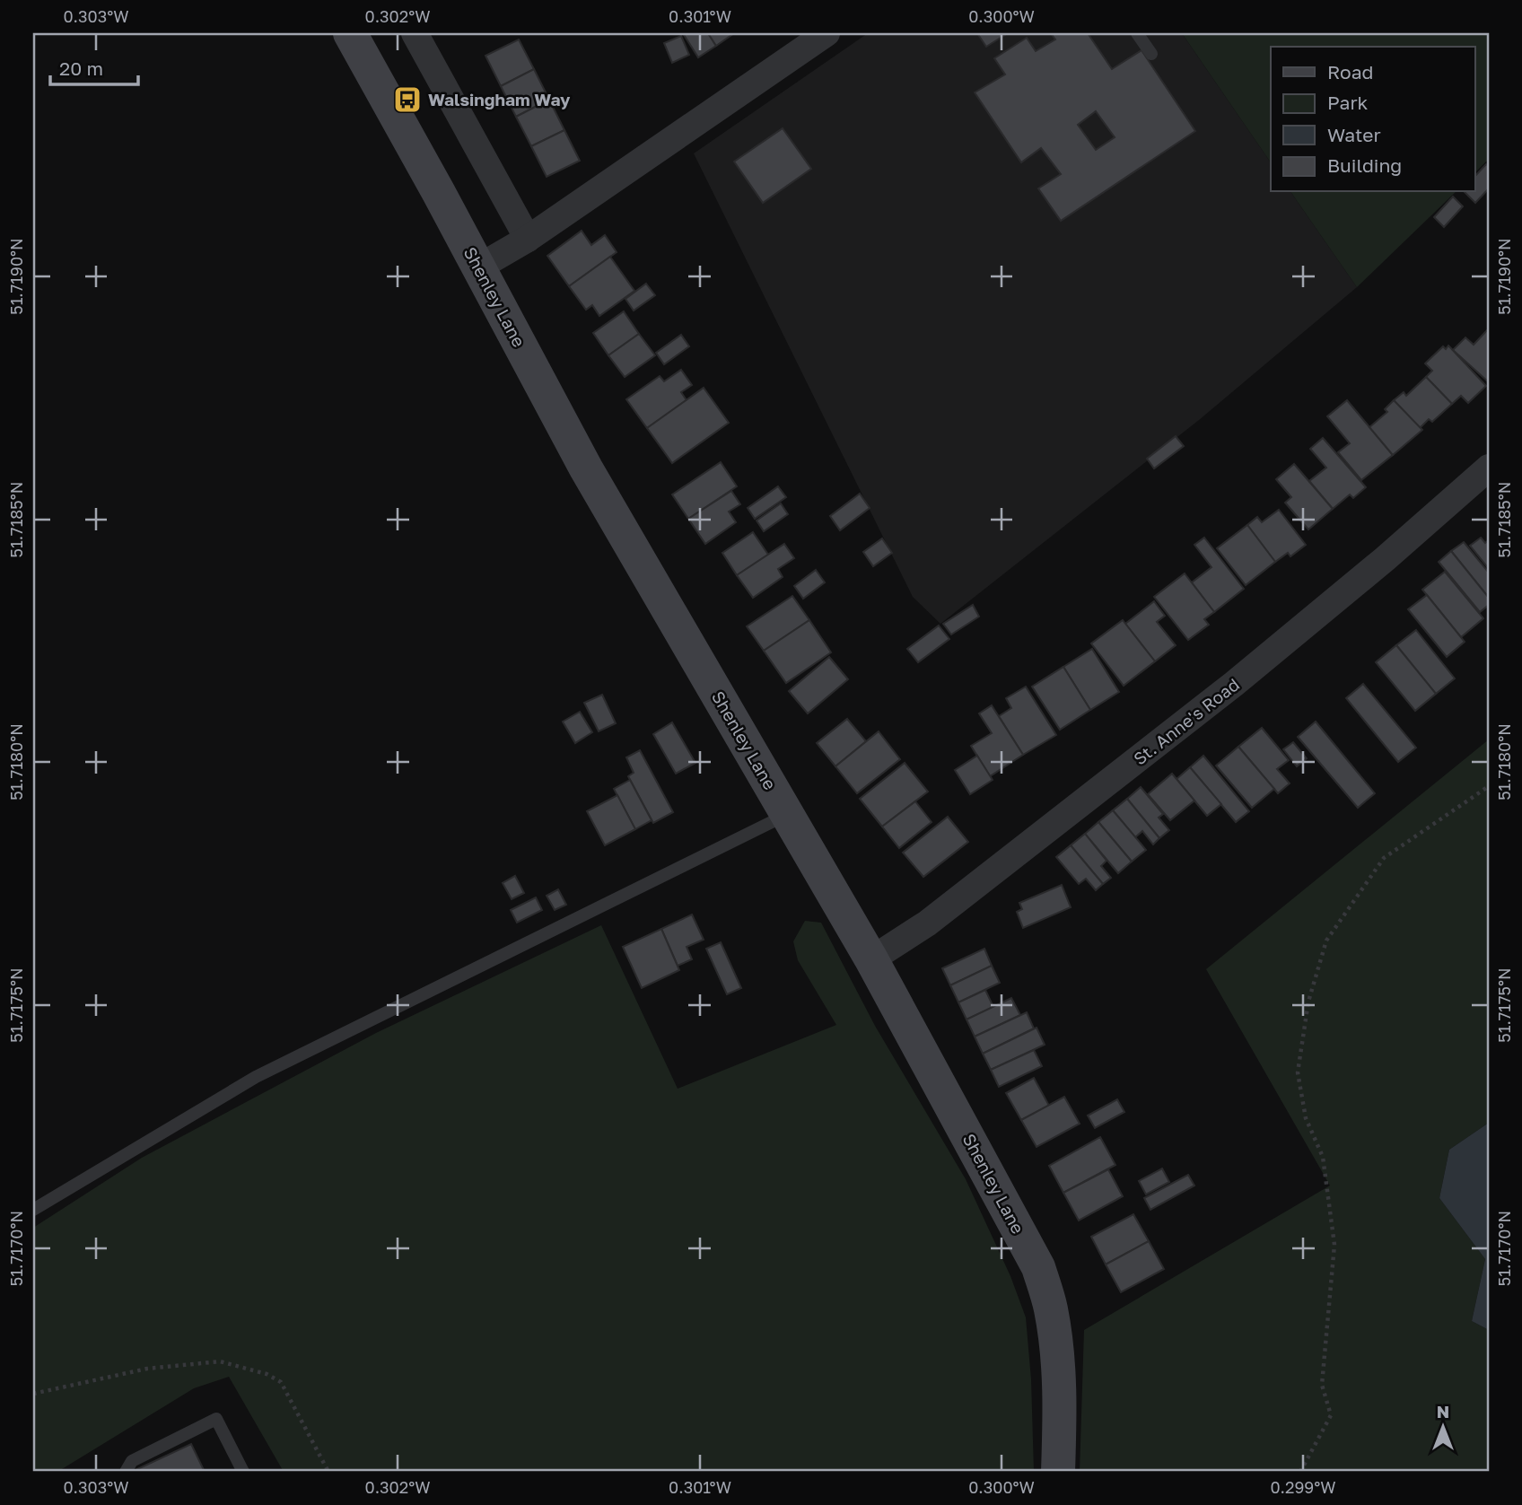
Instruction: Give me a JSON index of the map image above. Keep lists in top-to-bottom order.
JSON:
{
  "streets": {
    "main road": ["Shenley Lane"],
    "street": ["St. Anne's Road"]
  },
  "crossings": [
    ["Shenley Lane", "St. Anne's Road"]
  ],
  "places": {
    "bus stop": ["Walsingham Way"]
  },
  "legend": [
    "Road",
    "Park",
    "Water",
    "Building"
  ],
  "scale_bar": "20 m",
  "north": "top",
  "coordinates": [
    "0.303°W",
    "0.302°W",
    "0.301°W",
    "0.300°W",
    "51.7190°N",
    "51.7185°N",
    "51.7180°N",
    "51.7175°N",
    "51.7170°N",
    "0.299°W"
  ]
}
